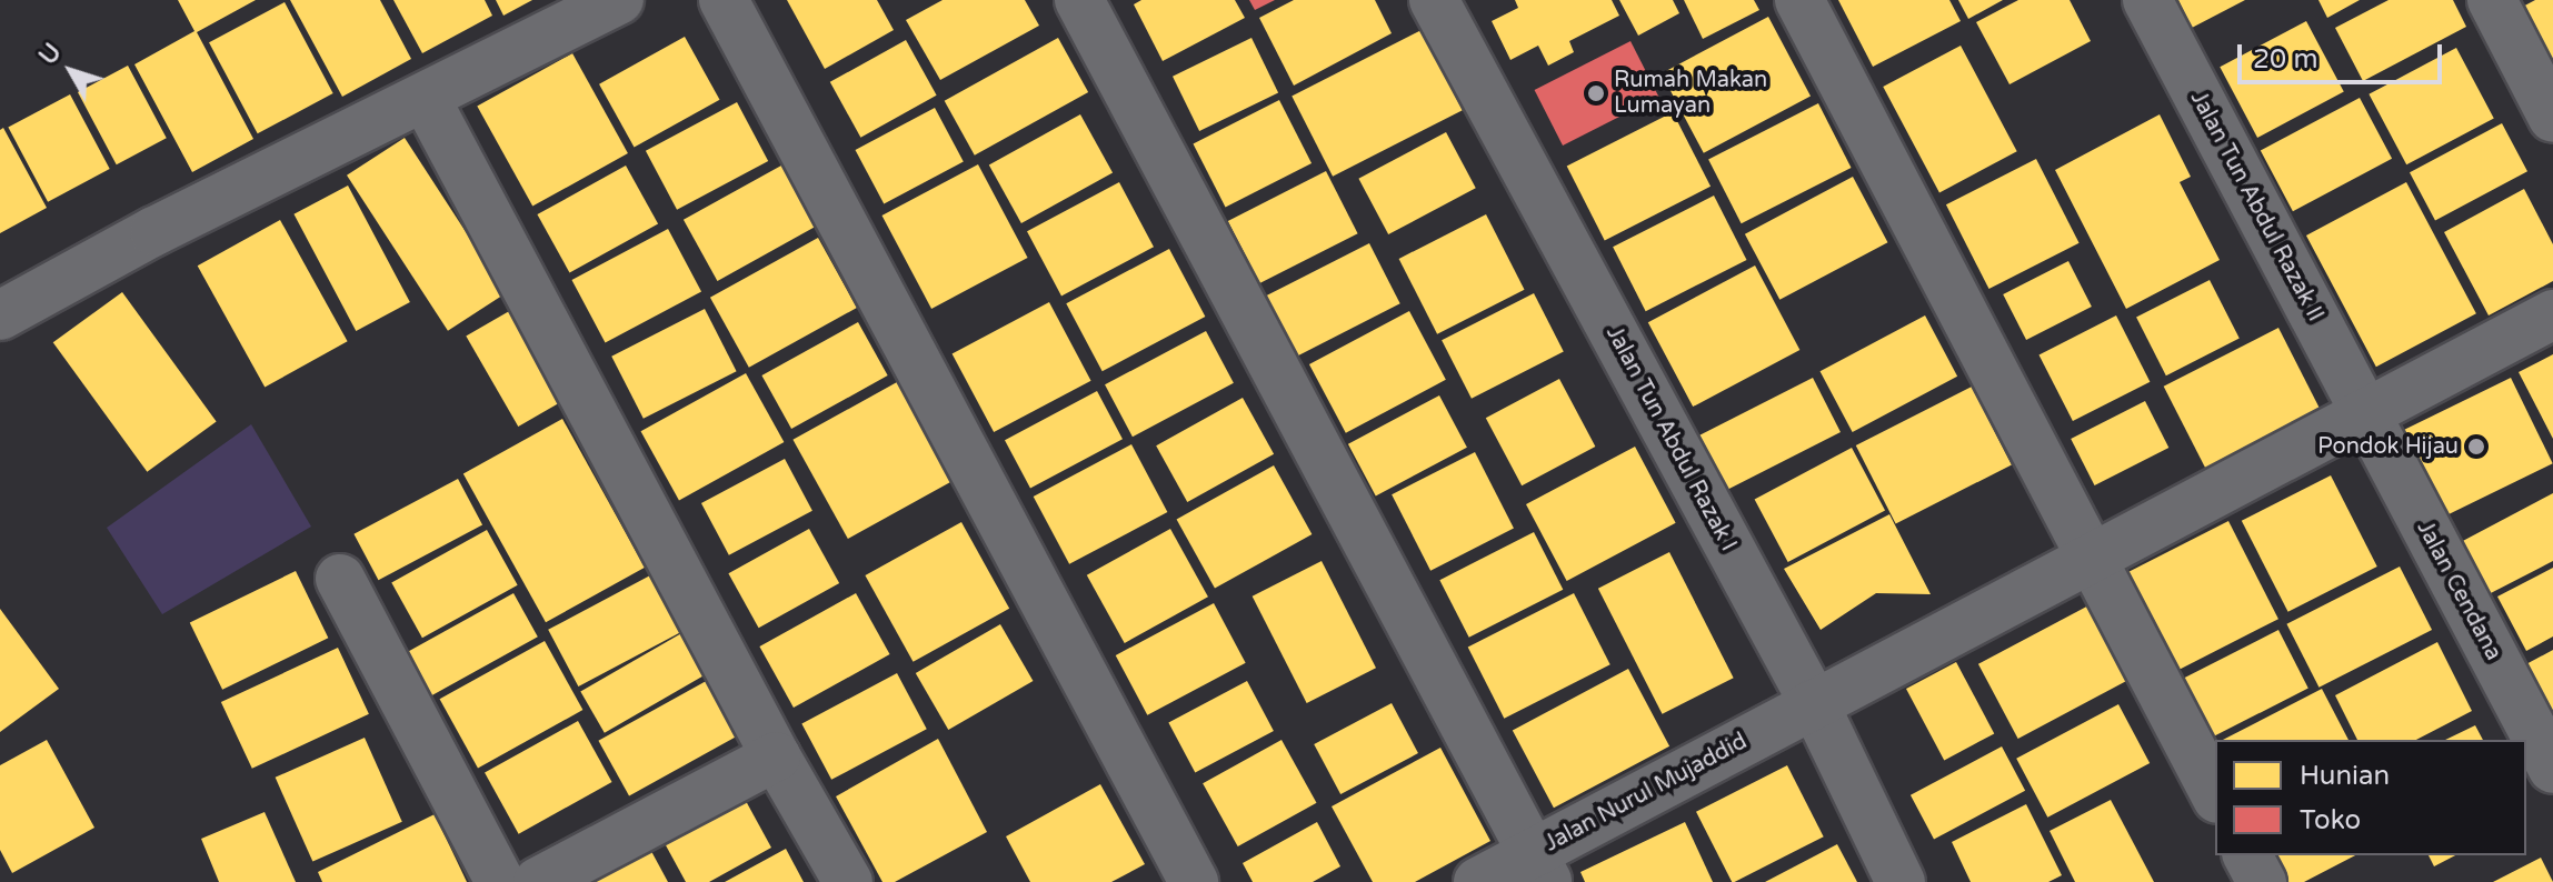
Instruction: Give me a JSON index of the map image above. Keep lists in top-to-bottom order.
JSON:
{
  "streets": {
    "street": [
      "Jalan Tun Abdul Razak II",
      "Jalan Tun Abdul Razak I",
      "Jalan Cendana",
      "Jalan Nurul Mujaddid"
    ]
  },
  "crossings": [
    ["Jalan Tun Abdul Razak II", "Jalan Cendana"],
    ["Jalan Tun Abdul Razak II", "Jalan Nurul Mujaddid"],
    ["Jalan Tun Abdul Razak I", "Jalan Nurul Mujaddid"],
    ["Jalan Cendana", "Jalan Nurul Mujaddid"]
  ],
  "places": ["Rumah Makan Lumayan", "Pondok Hijau"],
  "legend": ["Hunian", "Toko"],
  "scale_bar": "20 m",
  "north": "top left"
}
